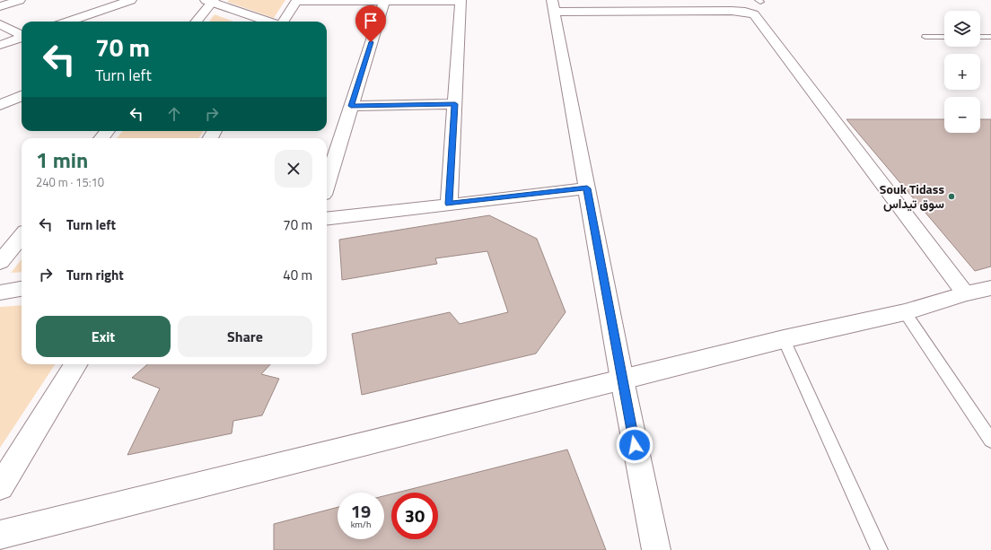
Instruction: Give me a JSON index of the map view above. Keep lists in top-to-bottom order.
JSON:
{
  "places": ["Souk Tidass سوق تيداس"],
  "page": {
    "map_buttons": ["+", "−"],
    "turn": ["70 m", "Turn left"],
    "heading": ["1 min", "240 m · 15:10"],
    "list": [
      {
        "name": "Turn left",
        "value": "70 m"
      },
      {
        "name": "Turn right",
        "value": "40 m"
      }
    ],
    "buttons": ["Exit", "Share"],
    "speed": "19 km/h",
    "limit": "30"
  }
}
